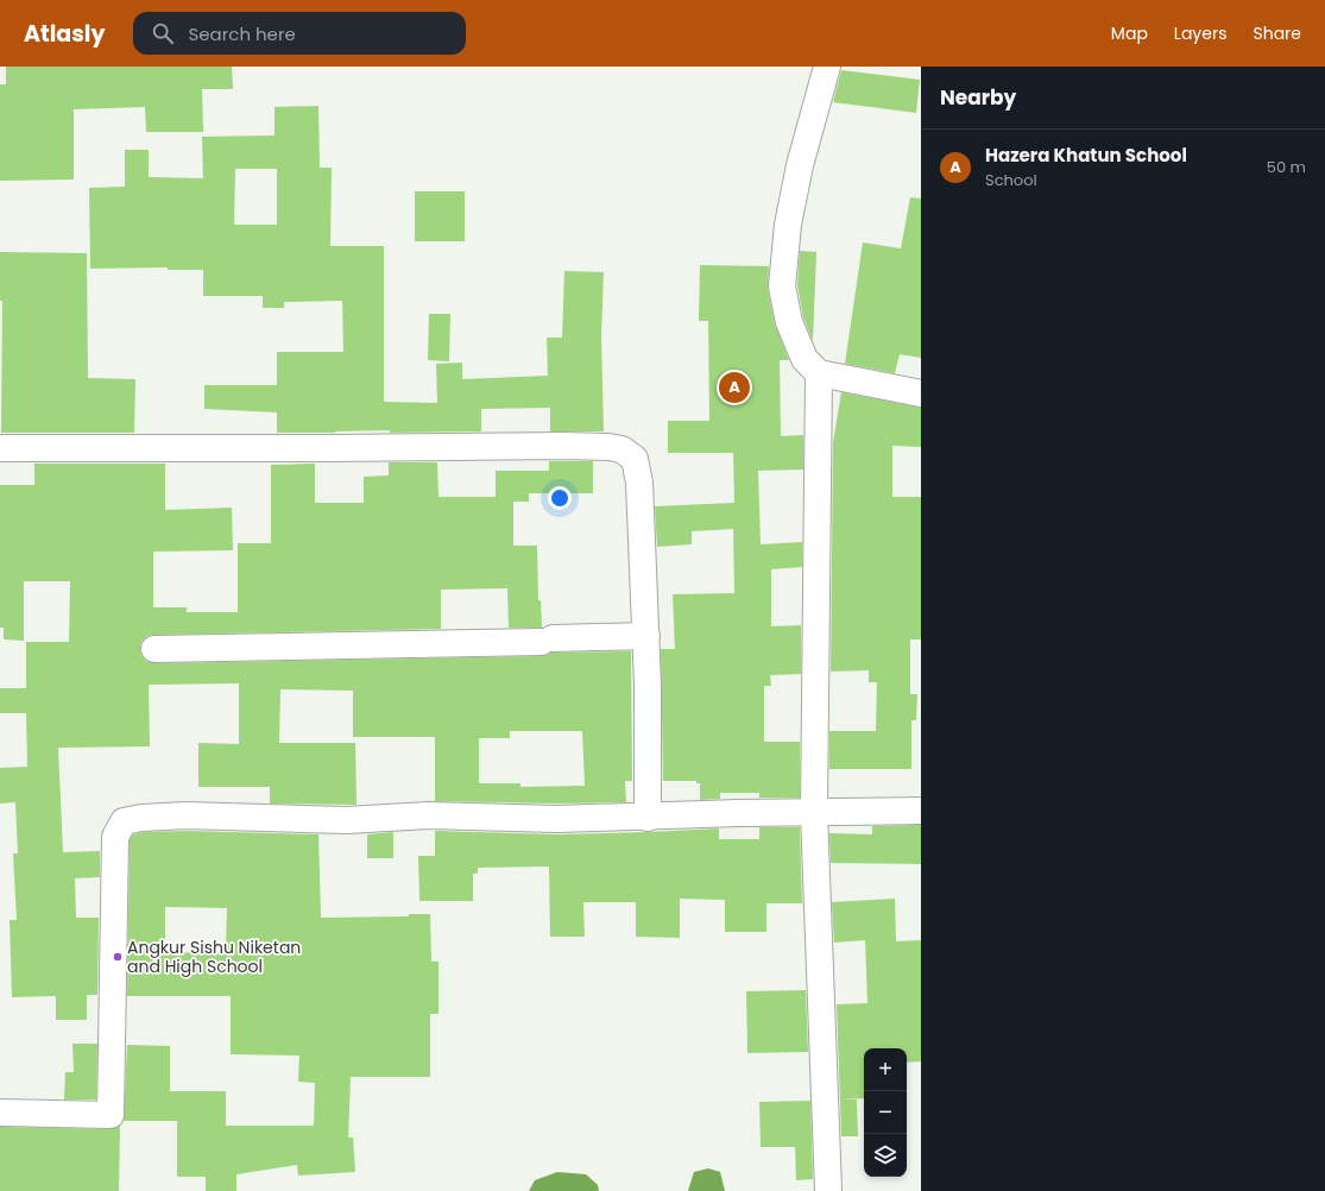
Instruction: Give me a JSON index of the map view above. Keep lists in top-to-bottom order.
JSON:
{
  "places": ["Angkur Sishu Niketan and High School"],
  "page": {
    "header": "Atlasly",
    "search": "Search here",
    "nav": ["Map", "Layers", "Share"],
    "heading": "Nearby",
    "list": [
      {
        "mark": "A",
        "name": "Hazera Khatun School",
        "note": "School",
        "value": "50 m"
      }
    ],
    "pins": "A",
    "map_buttons": ["+", "−"]
  }
}
